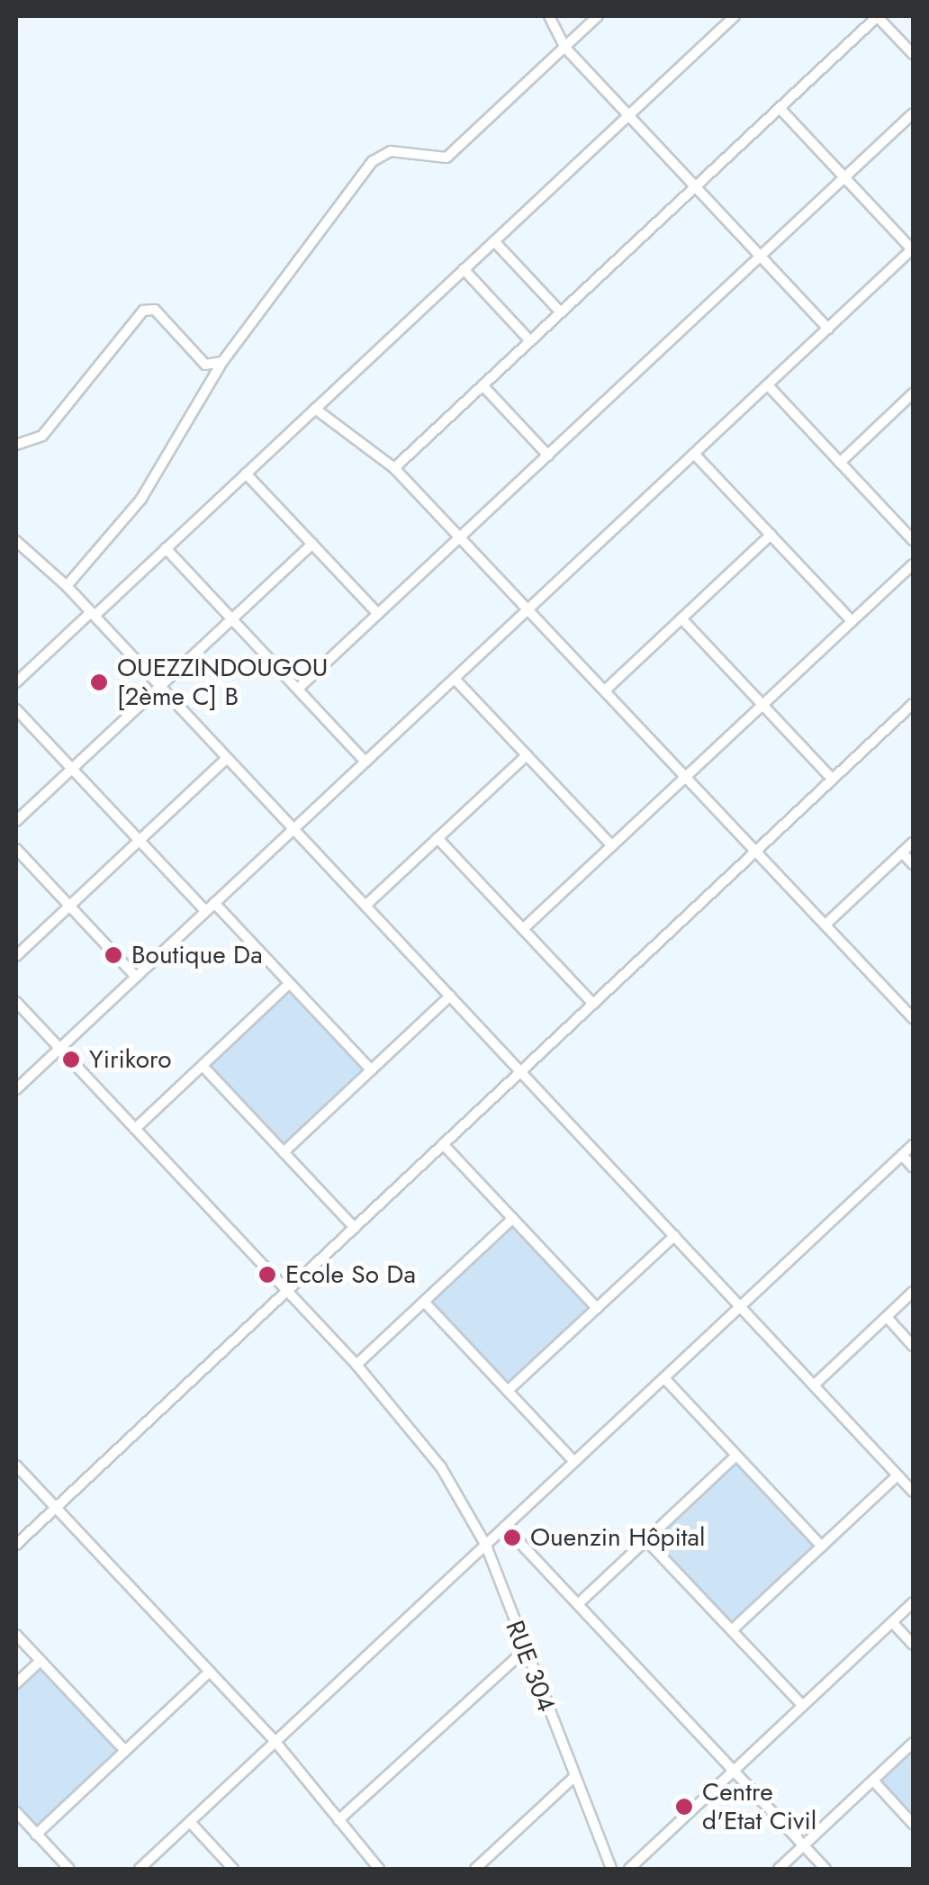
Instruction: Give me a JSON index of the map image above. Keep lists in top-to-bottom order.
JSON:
{
  "streets": {
    "street": ["RUE 304"]
  },
  "places": [
    "OUEZZINDOUGOU [2ème C] B",
    "Boutique Da",
    "Yirikoro",
    "Ecole So Da",
    "Ouenzin Hôpital",
    "Centre d'Etat Civil"
  ]
}
